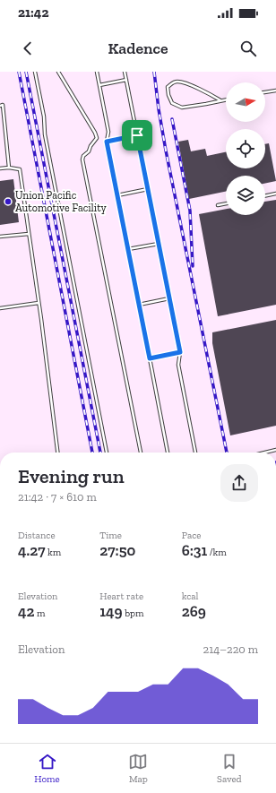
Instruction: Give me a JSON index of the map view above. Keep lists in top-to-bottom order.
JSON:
{
  "places": ["Union Pacific Automotive Facility"],
  "north": "right",
  "page": {
    "status": "21:42",
    "header": "Kadence",
    "heading": ["Evening run", "21:42 · 7 × 610 m"],
    "stats": [
      ["Distance", "4.27 km"],
      ["Time", "27:50"],
      ["Pace", "6:31 /km"],
      ["Elevation", "42 m"],
      ["Heart rate", "149 bpm"],
      ["kcal", "269"]
    ],
    "chart": ["Elevation", "214–220 m"],
    "tabs": ["Home", "Map", "Saved"]
  }
}
